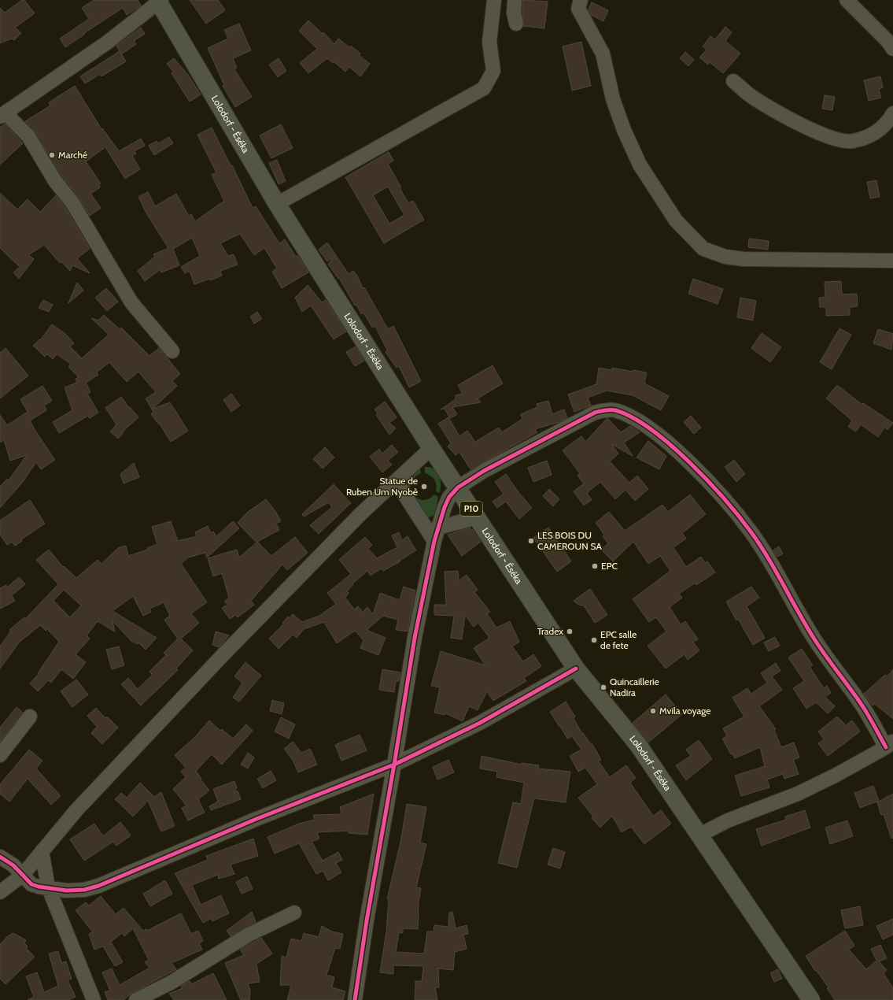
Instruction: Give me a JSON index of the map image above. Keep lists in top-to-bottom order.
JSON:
{
  "streets": {
    "main road": ["Lolodorf - Éséka", "P10"]
  },
  "places": [
    "Marché",
    "Statue de Ruben Um Nyobè",
    "LES BOIS DU CAMEROUN SA",
    "EPC",
    "Tradex",
    "EPC salle de fete",
    "Quincaillerie Nadira",
    "Mvila voyage"
  ]
}
